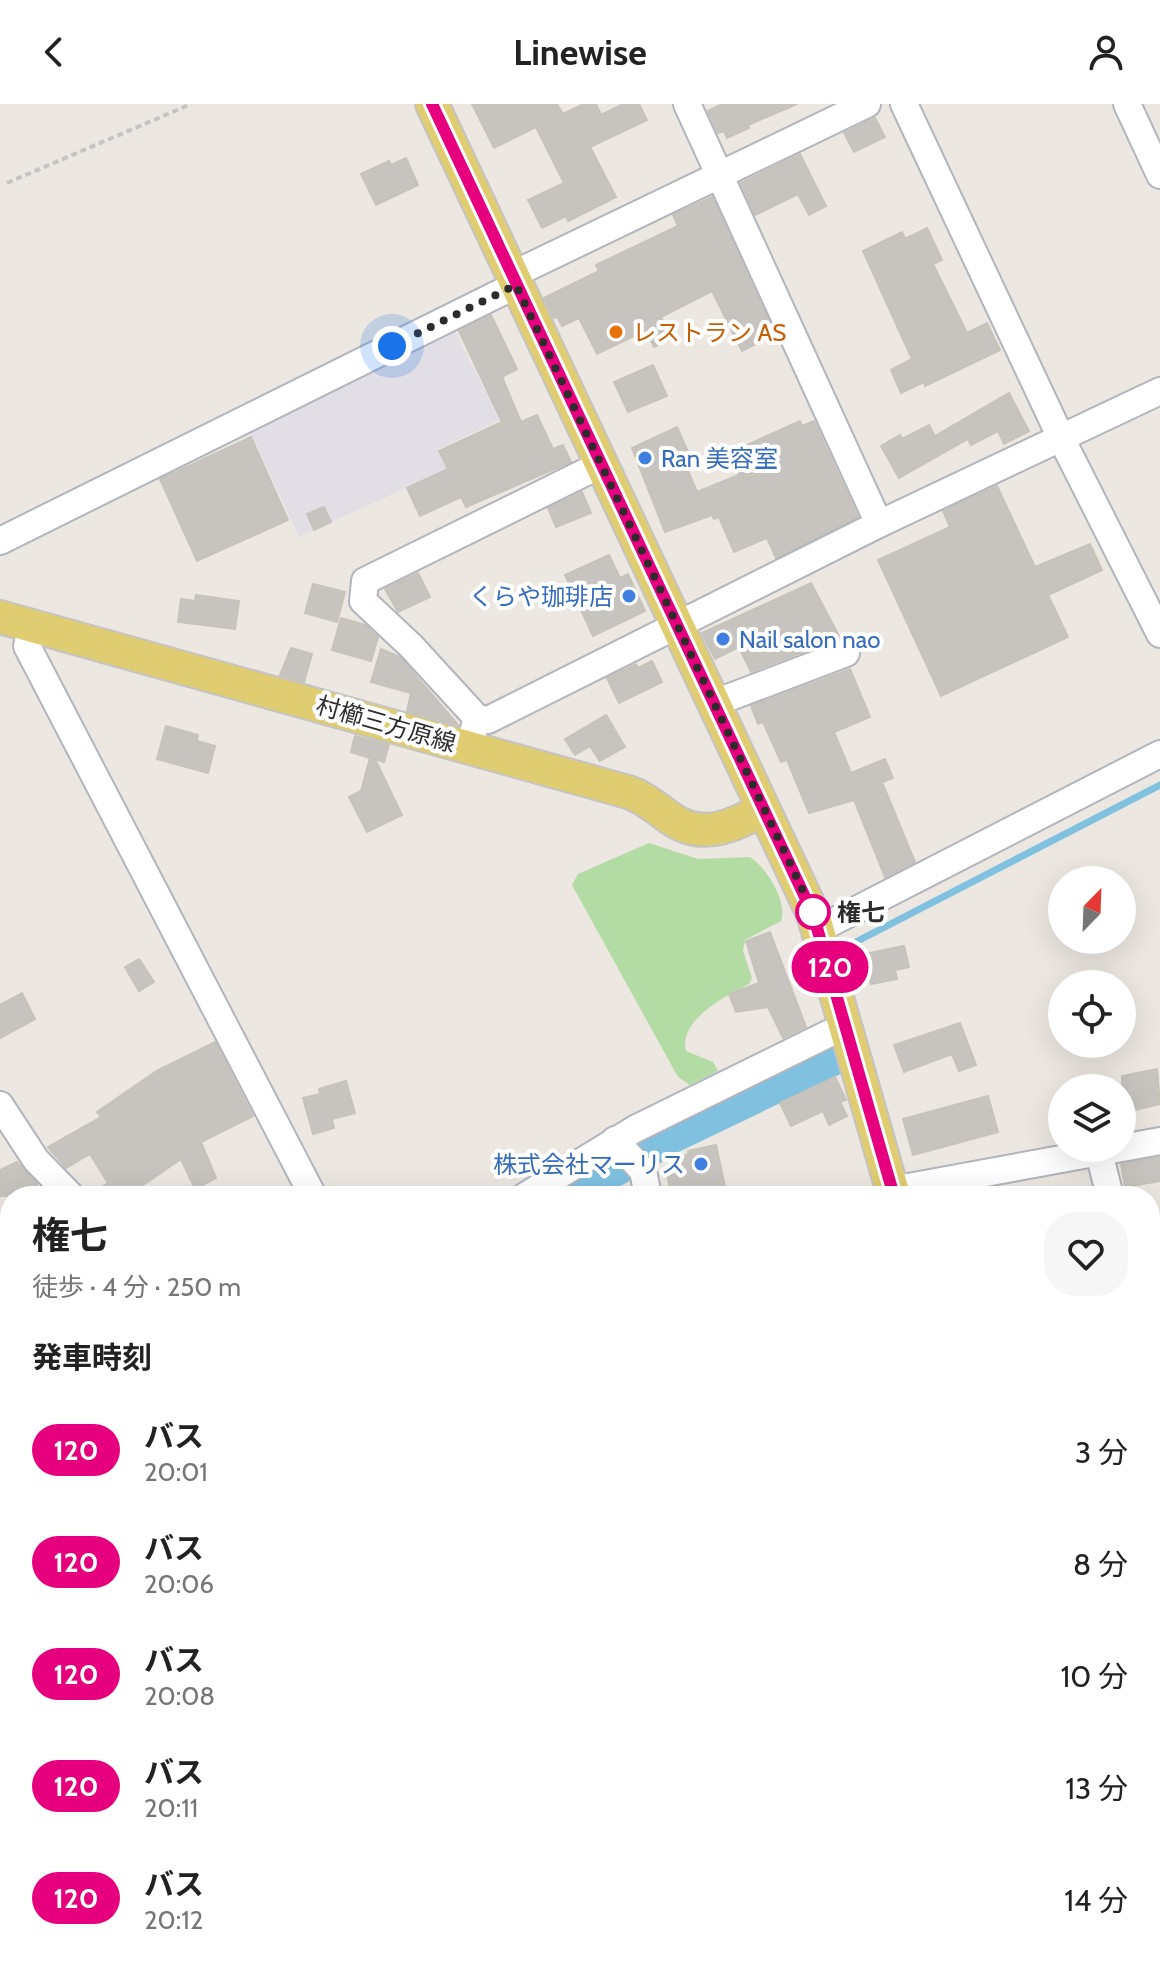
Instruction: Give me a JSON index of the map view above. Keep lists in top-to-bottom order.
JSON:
{
  "streets": {
    "main road": ["村櫛三方原線"]
  },
  "places": [
    "レストラン AS",
    "Ran 美容室",
    "くらや珈琲店",
    "Nail salon nao",
    "権七",
    "株式会社マーリス"
  ],
  "lines": ["bus line 120"],
  "north": "top right",
  "page": {
    "header": "Linewise",
    "on_map": "120",
    "heading": [
      ["権七", "徒歩 · 4 分 · 250 m"],
      "発車時刻"
    ],
    "list": [
      {
        "mark": "120",
        "name": "バス",
        "note": "20:01",
        "value": "3 分"
      },
      {
        "mark": "120",
        "name": "バス",
        "note": "20:06",
        "value": "8 分"
      },
      {
        "mark": "120",
        "name": "バス",
        "note": "20:08",
        "value": "10 分"
      },
      {
        "mark": "120",
        "name": "バス",
        "note": "20:11",
        "value": "13 分"
      },
      {
        "mark": "120",
        "name": "バス",
        "note": "20:12",
        "value": "14 分"
      }
    ]
  }
}
